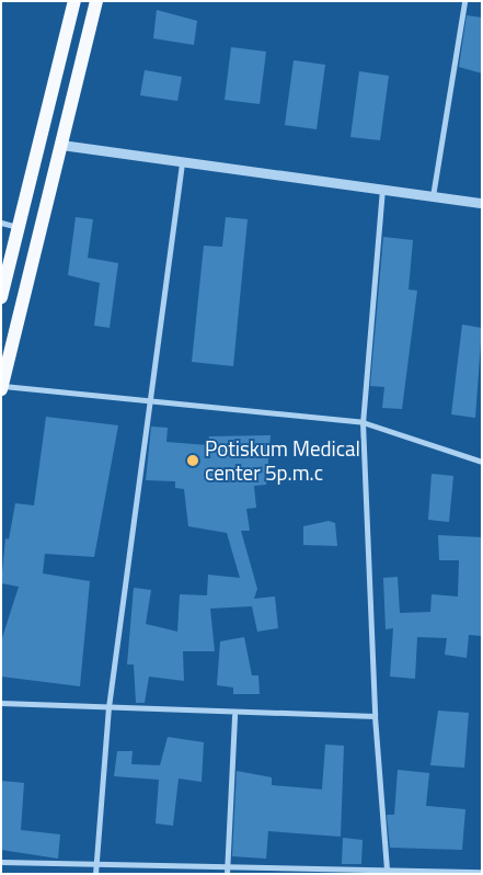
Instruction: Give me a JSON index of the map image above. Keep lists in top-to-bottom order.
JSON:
{
  "places": ["Potiskum Medical center 5p.m.c"]
}
